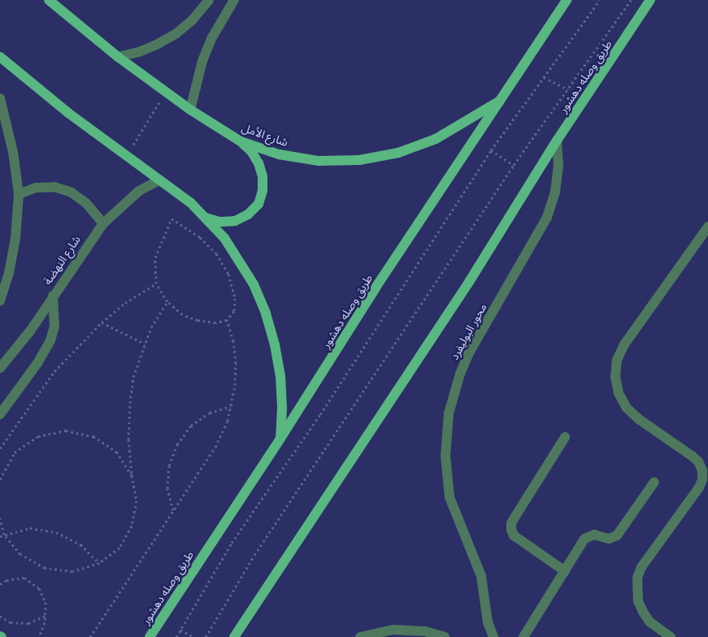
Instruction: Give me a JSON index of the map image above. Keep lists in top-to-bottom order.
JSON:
{
  "streets": {
    "main road": ["طريق وصله دهشور", "شارع الأمل"],
    "street": ["شارع النهضة", "محور البوليفرد"]
  },
  "crossings": [
    ["طريق وصله دهشور", "شارع الأمل"],
    ["طريق وصله دهشور", "محور البوليفرد"]
  ]
}
